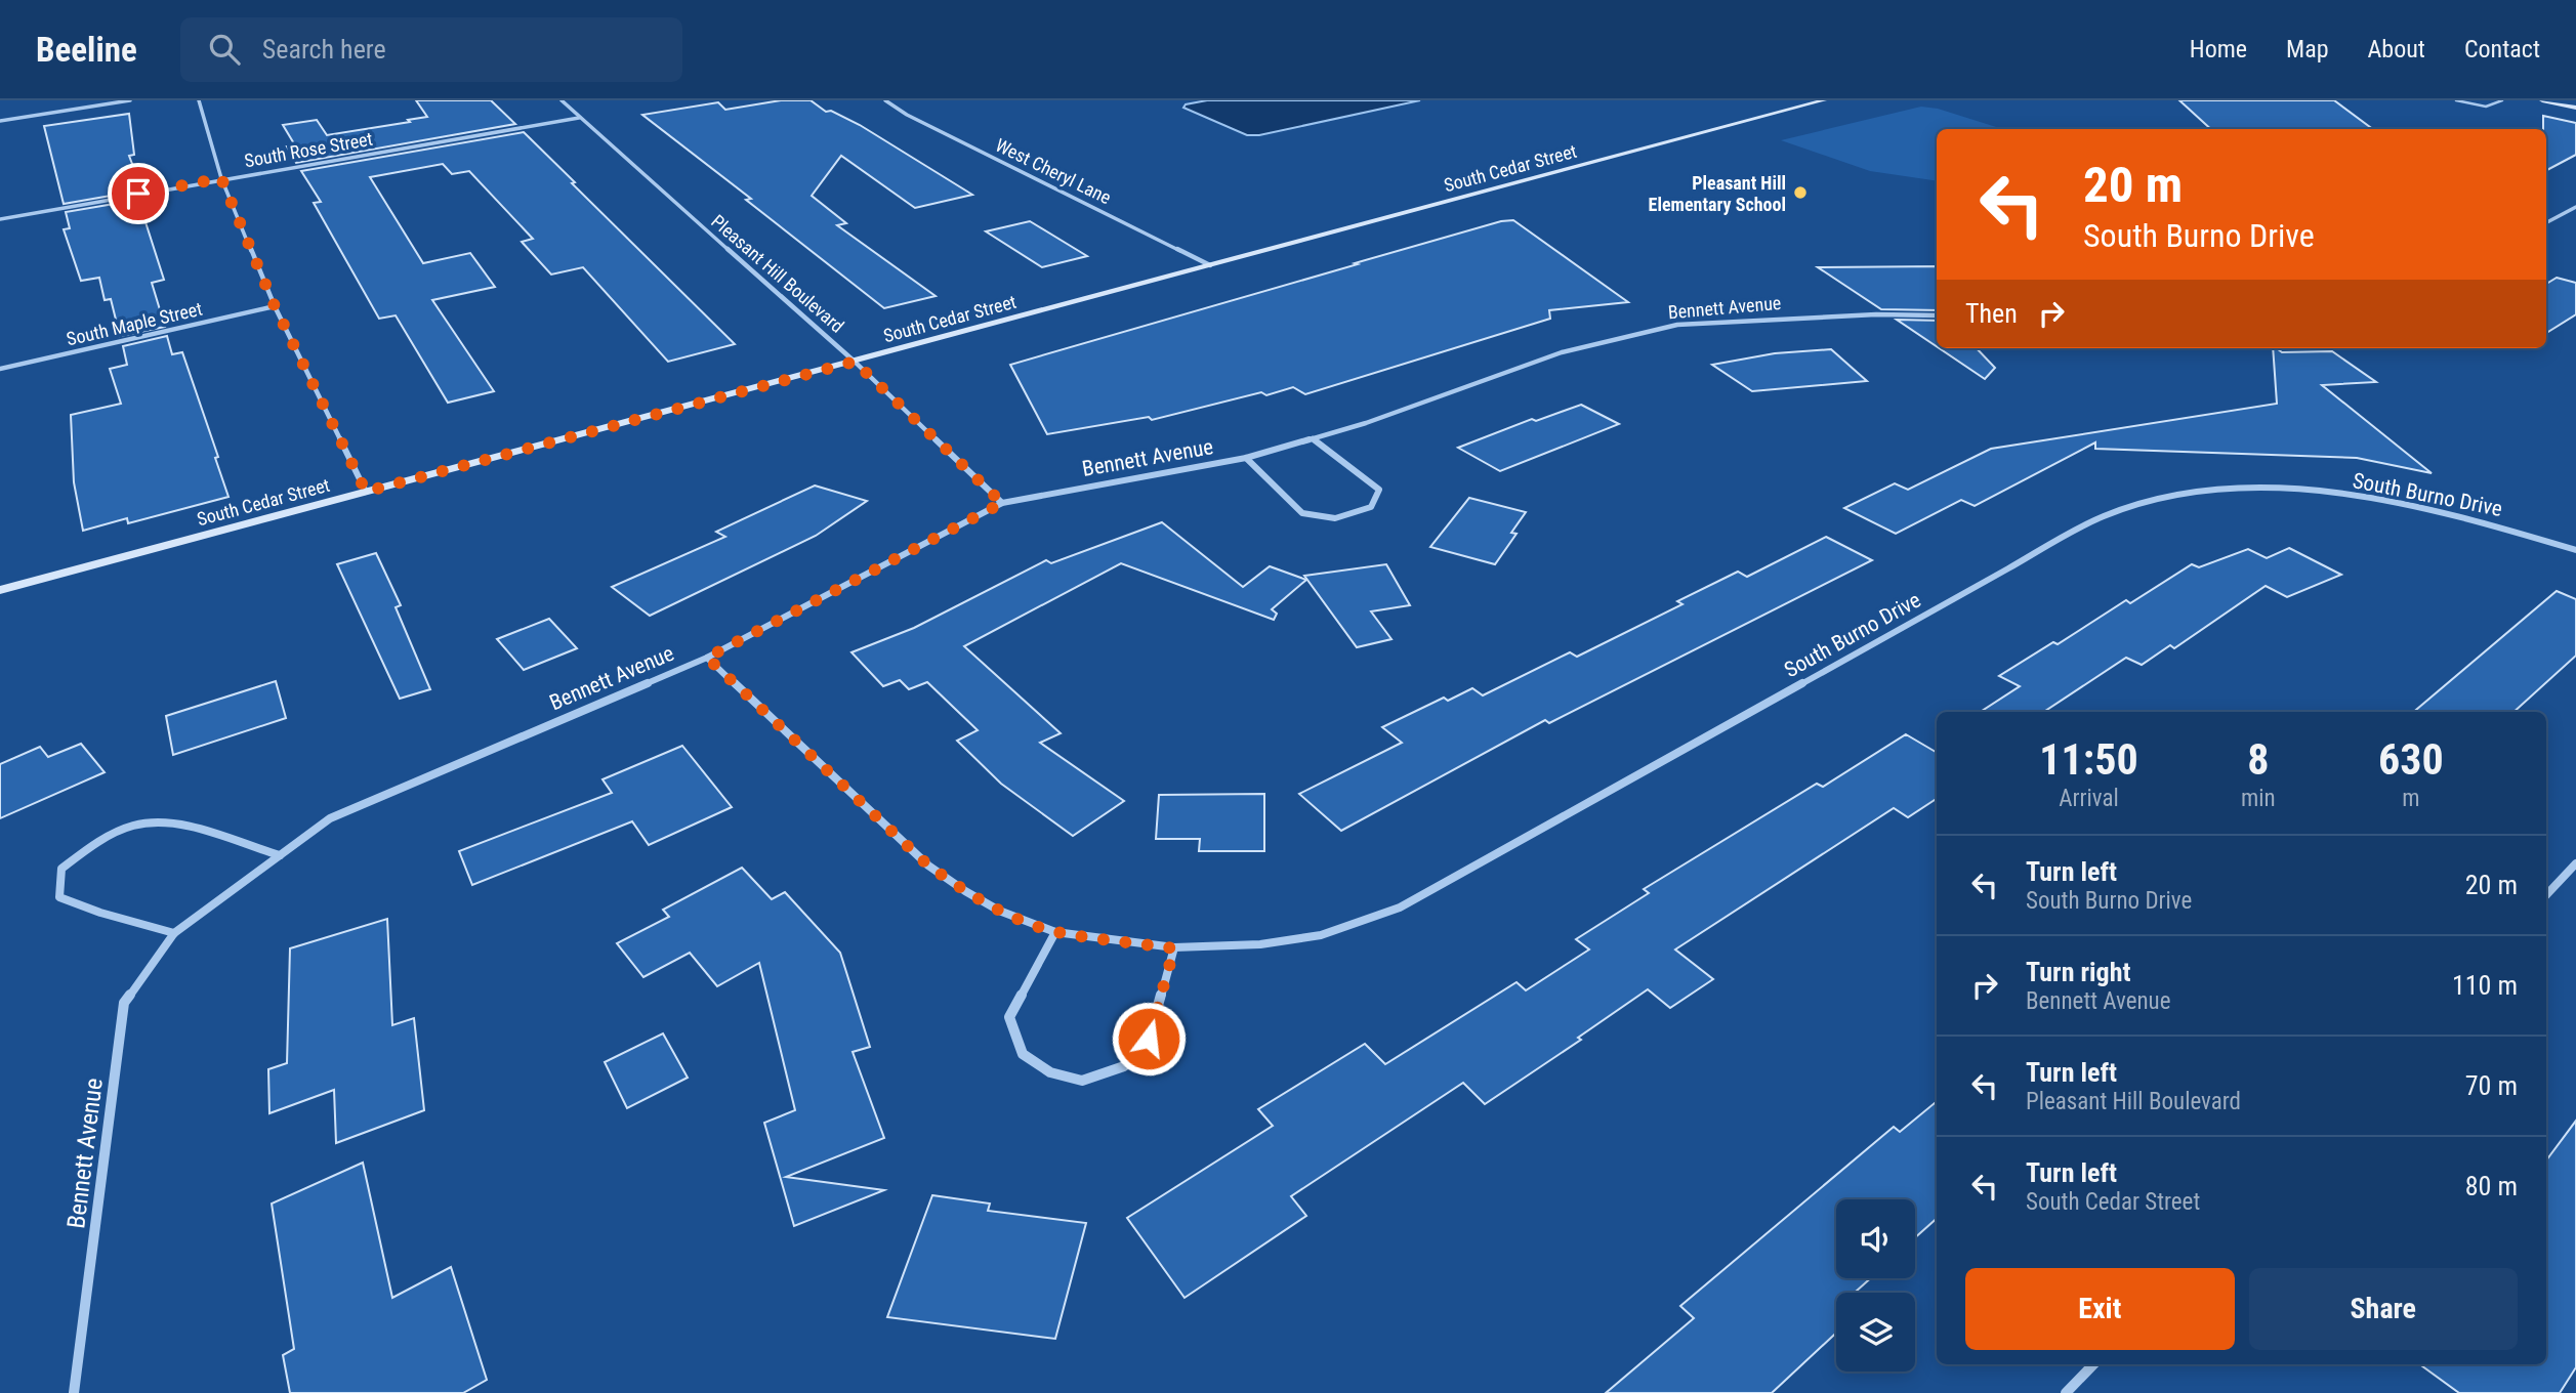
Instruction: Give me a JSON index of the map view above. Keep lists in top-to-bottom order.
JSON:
{
  "streets": {
    "street": [
      "South Rose Street",
      "South Cedar Street",
      "West Cheryl Lane",
      "Pleasant Hill Boulevard",
      "Bennett Avenue",
      "South Maple Street",
      "South Burno Drive"
    ]
  },
  "crossings": [
    ["South Rose Street", "Pleasant Hill Boulevard"],
    ["South Cedar Street", "West Cheryl Lane"],
    ["South Cedar Street", "Pleasant Hill Boulevard"],
    ["Pleasant Hill Boulevard", "Bennett Avenue"],
    ["Bennett Avenue", "South Burno Drive"]
  ],
  "places": ["Pleasant Hill Elementary School"],
  "page": {
    "header": "Beeline",
    "search": "Search here",
    "nav": [
      "Home",
      "Map",
      "About",
      "Contact"
    ],
    "turn": ["20 m", "South Burno Drive"],
    "then": "Then",
    "eta": [
      "11:50",
      "Arrival",
      "8",
      "min",
      "630",
      "m"
    ],
    "list": [
      {
        "name": "Turn left",
        "note": "South Burno Drive",
        "value": "20 m"
      },
      {
        "name": "Turn right",
        "note": "Bennett Avenue",
        "value": "110 m"
      },
      {
        "name": "Turn left",
        "note": "Pleasant Hill Boulevard",
        "value": "70 m"
      },
      {
        "name": "Turn left",
        "note": "South Cedar Street",
        "value": "80 m"
      }
    ],
    "buttons": ["Exit", "Share"]
  }
}
